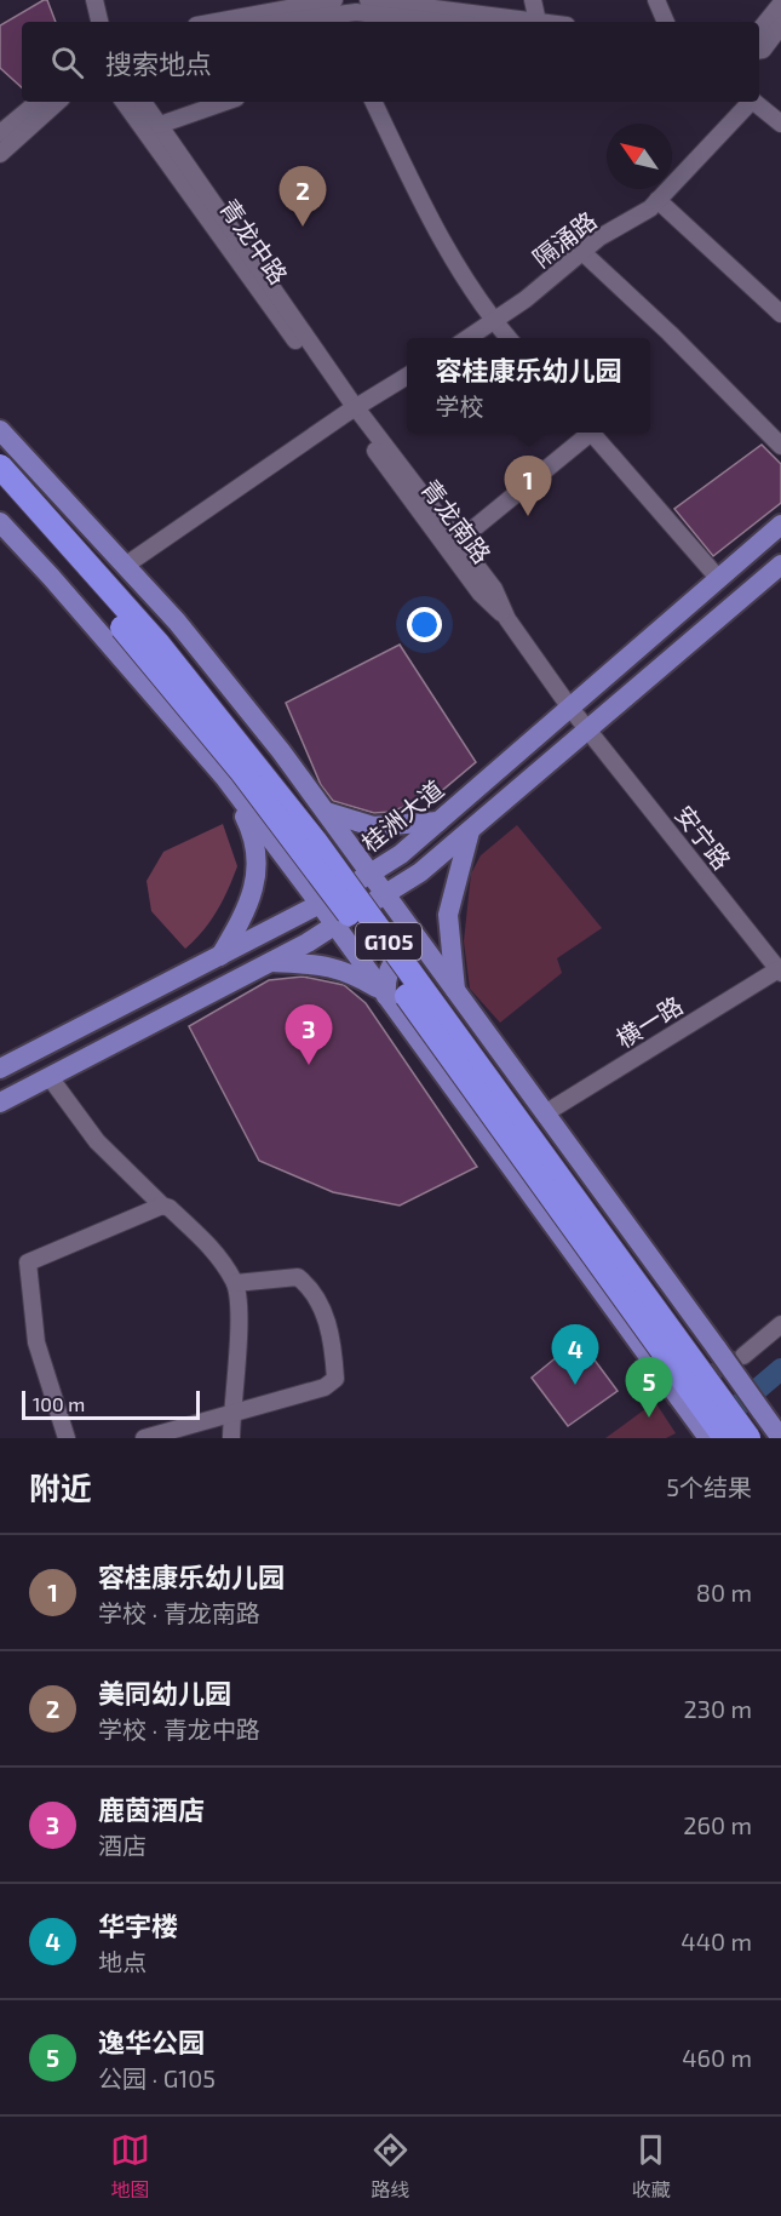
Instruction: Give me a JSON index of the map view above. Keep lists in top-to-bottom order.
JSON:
{
  "streets": {
    "highway": ["G105"],
    "main road": ["桂洲大道"],
    "street": [
      "隔涌路",
      "青龙中路",
      "青龙南路",
      "安宁路",
      "横一路"
    ]
  },
  "crossings": [
    ["青龙中路", "青龙南路"],
    ["青龙南路", "桂洲大道"],
    ["青龙南路", "安宁路"],
    ["安宁路", "横一路"]
  ],
  "scale_bar": "100 m",
  "north": "top left",
  "page": {
    "search": "搜索地点",
    "pins": [
      "2",
      "1",
      "3",
      "4",
      "5"
    ],
    "popup": ["容桂康乐幼儿园", "学校"],
    "scale": "100 m",
    "heading": ["附近", "5个结果"],
    "list": [
      {
        "mark": "1",
        "name": "容桂康乐幼儿园",
        "note": "学校 · 青龙南路",
        "value": "80 m"
      },
      {
        "mark": "2",
        "name": "美同幼儿园",
        "note": "学校 · 青龙中路",
        "value": "230 m"
      },
      {
        "mark": "3",
        "name": "鹿茵酒店",
        "note": "酒店",
        "value": "260 m"
      },
      {
        "mark": "4",
        "name": "华宇楼",
        "note": "地点",
        "value": "440 m"
      },
      {
        "mark": "5",
        "name": "逸华公园",
        "note": "公园 · G105",
        "value": "460 m"
      }
    ],
    "nav": ["地图", "路线", "收藏"]
  }
}
